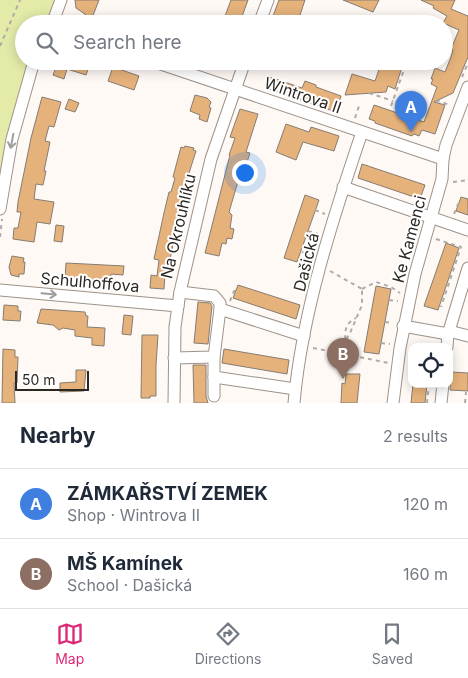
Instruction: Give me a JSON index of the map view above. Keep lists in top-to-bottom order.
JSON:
{
  "streets": {
    "street": [
      "Wintrova II",
      "Na Okrouhlíku",
      "Ke Kamenci",
      "Dašická",
      "Schulhoffova"
    ]
  },
  "crossings": [
    ["Wintrova II", "Na Okrouhlíku"],
    ["Wintrova II", "Ke Kamenci"],
    ["Wintrova II", "Dašická"],
    ["Na Okrouhlíku", "Schulhoffova"]
  ],
  "one_way": ["Schulhoffova"],
  "scale_bar": "50 m",
  "page": {
    "search": "Search here",
    "pins": ["A", "B"],
    "scale": "50 m",
    "heading": ["Nearby", "2 results"],
    "list": [
      {
        "mark": "A",
        "name": "ZÁMKAŘSTVÍ ZEMEK",
        "note": "Shop · Wintrova II",
        "value": "120 m"
      },
      {
        "mark": "B",
        "name": "MŠ Kamínek",
        "note": "School · Dašická",
        "value": "160 m"
      }
    ],
    "nav": ["Map", "Directions", "Saved"]
  }
}
